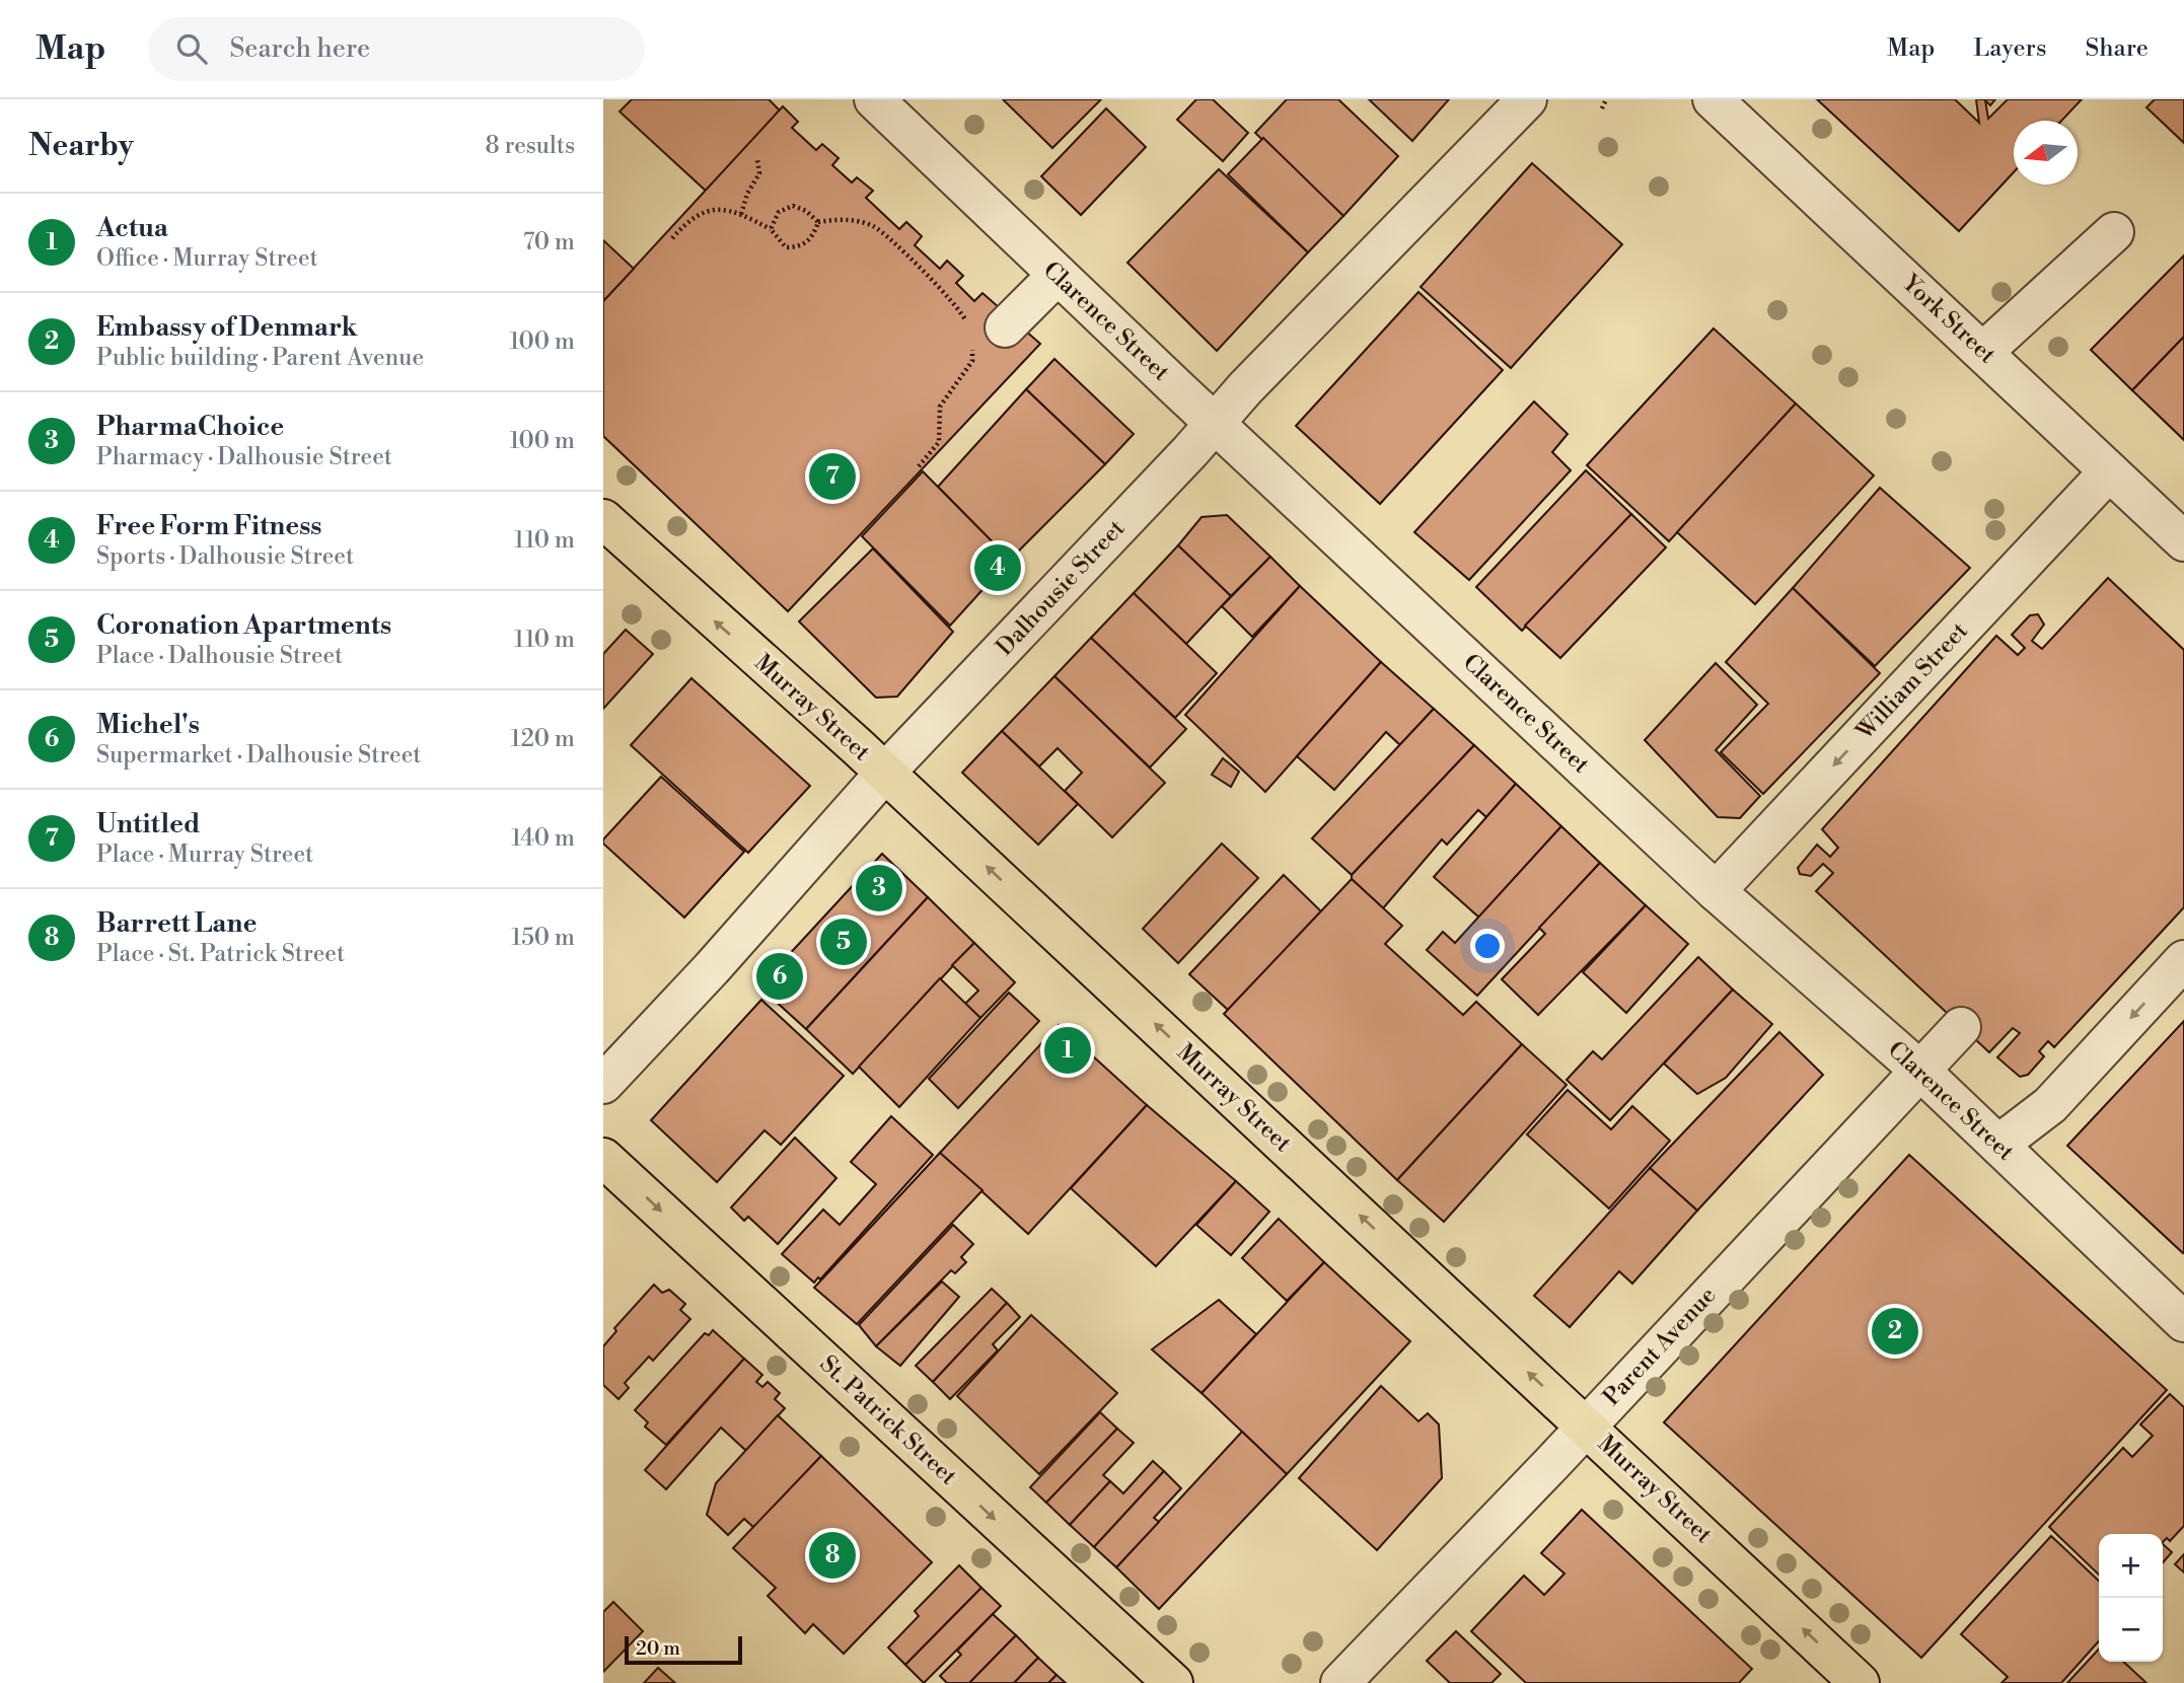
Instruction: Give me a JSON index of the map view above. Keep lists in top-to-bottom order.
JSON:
{
  "streets": {
    "main road": ["Murray Street", "St. Patrick Street"],
    "street": [
      "York Street",
      "Clarence Street",
      "Dalhousie Street",
      "William Street",
      "Parent Avenue"
    ]
  },
  "crossings": [
    ["York Street", "William Street"],
    ["Clarence Street", "Dalhousie Street"],
    ["Clarence Street", "William Street"],
    ["Clarence Street", "Parent Avenue"],
    ["Dalhousie Street", "Murray Street"],
    ["Murray Street", "Parent Avenue"]
  ],
  "one_way": ["William Street", "Murray Street", "St. Patrick Street"],
  "scale_bar": "20 m",
  "north": "left",
  "page": {
    "header": "Map",
    "search": "Search here",
    "nav": ["Map", "Layers", "Share"],
    "heading": ["Nearby", "8 results"],
    "list": [
      {
        "mark": "1",
        "name": "Actua",
        "note": "Office · Murray Street",
        "value": "70 m"
      },
      {
        "mark": "2",
        "name": "Embassy of Denmark",
        "note": "Public building · Parent Avenue",
        "value": "100 m"
      },
      {
        "mark": "3",
        "name": "PharmaChoice",
        "note": "Pharmacy · Dalhousie Street",
        "value": "100 m"
      },
      {
        "mark": "4",
        "name": "Free Form Fitness",
        "note": "Sports · Dalhousie Street",
        "value": "110 m"
      },
      {
        "mark": "5",
        "name": "Coronation Apartments",
        "note": "Place · Dalhousie Street",
        "value": "110 m"
      },
      {
        "mark": "6",
        "name": "Michel's",
        "note": "Supermarket · Dalhousie Street",
        "value": "120 m"
      },
      {
        "mark": "7",
        "name": "Untitled",
        "note": "Place · Murray Street",
        "value": "140 m"
      },
      {
        "mark": "8",
        "name": "Barrett Lane",
        "note": "Place · St. Patrick Street",
        "value": "150 m"
      }
    ],
    "pins": [
      "7",
      "4",
      "3",
      "5",
      "6",
      "1",
      "2",
      "8"
    ],
    "map_buttons": ["+", "−"],
    "scale": "20 m"
  }
}
